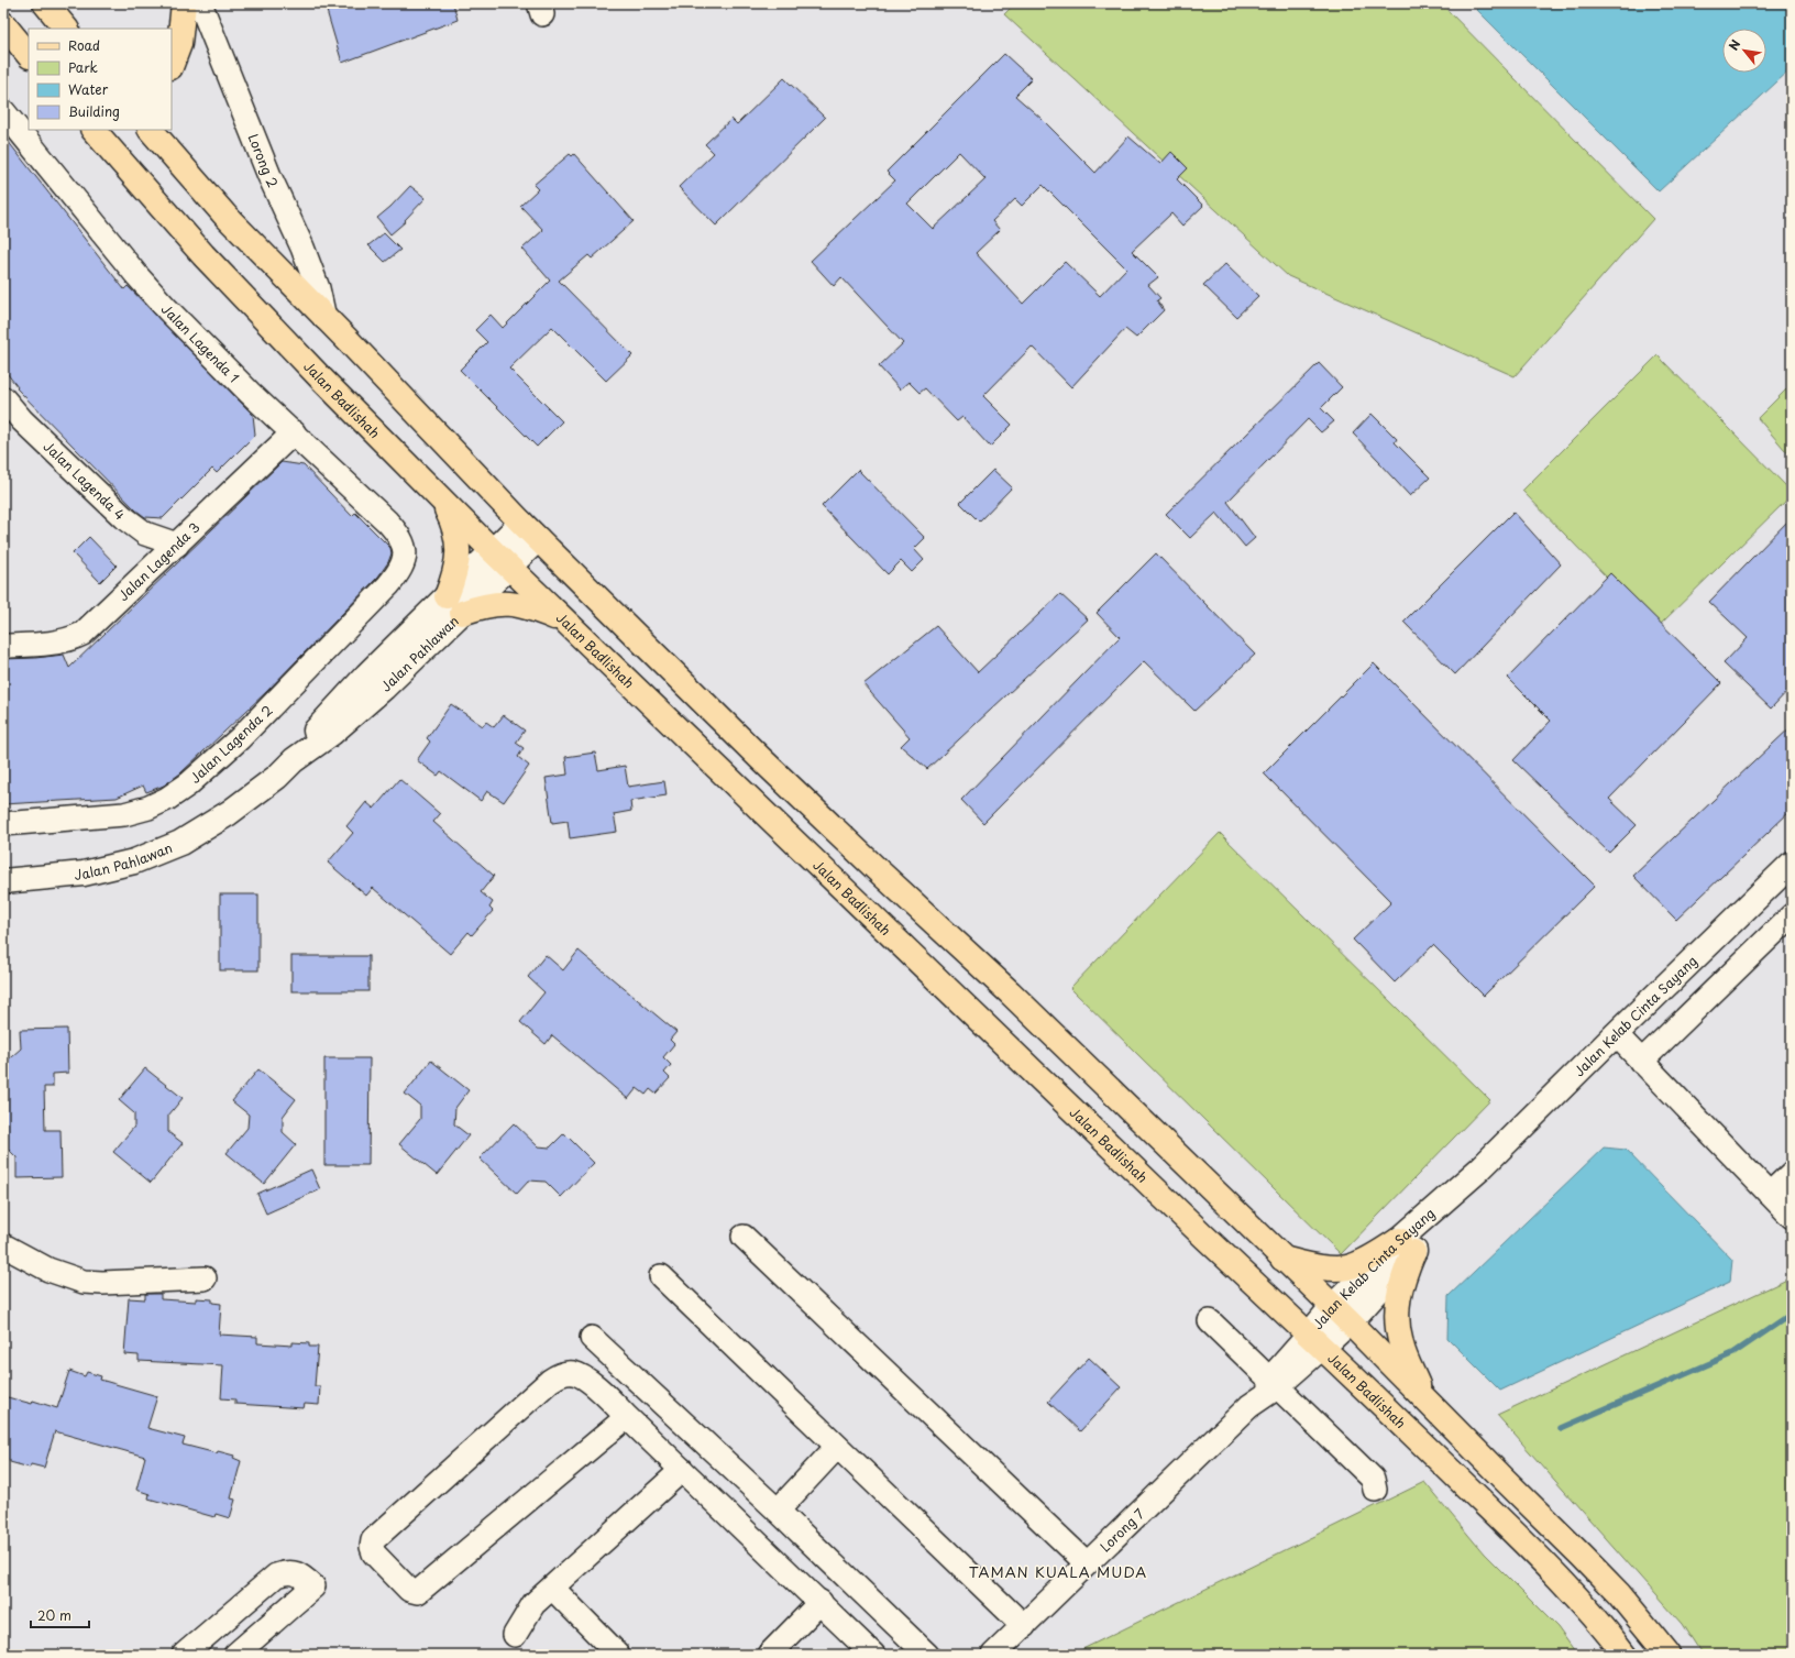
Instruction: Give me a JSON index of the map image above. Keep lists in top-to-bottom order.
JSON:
{
  "streets": {
    "main road": ["Jalan Badlishah", "Jalan Pahlawan", "Jalan Kelab Cinta Sayang"],
    "street": [
      "Lorong 2",
      "Jalan Lagenda 1",
      "Jalan Lagenda 4",
      "Jalan Lagenda 3",
      "Jalan Lagenda 2",
      "Lorong 7"
    ]
  },
  "crossings": [
    ["Jalan Lagenda 1", "Jalan Lagenda 3"],
    ["Jalan Lagenda 1", "Jalan Lagenda 2"],
    ["Jalan Badlishah", "Jalan Pahlawan"],
    ["Jalan Badlishah", "Jalan Kelab Cinta Sayang"],
    ["Jalan Badlishah", "Lorong 7"],
    ["Jalan Lagenda 4", "Jalan Lagenda 3"],
    ["Jalan Kelab Cinta Sayang", "Lorong 7"]
  ],
  "districts": ["TAMAN KUALA MUDA"],
  "legend": [
    "Road",
    "Park",
    "Water",
    "Building"
  ],
  "scale_bar": "20 m",
  "north": "top left"
}
